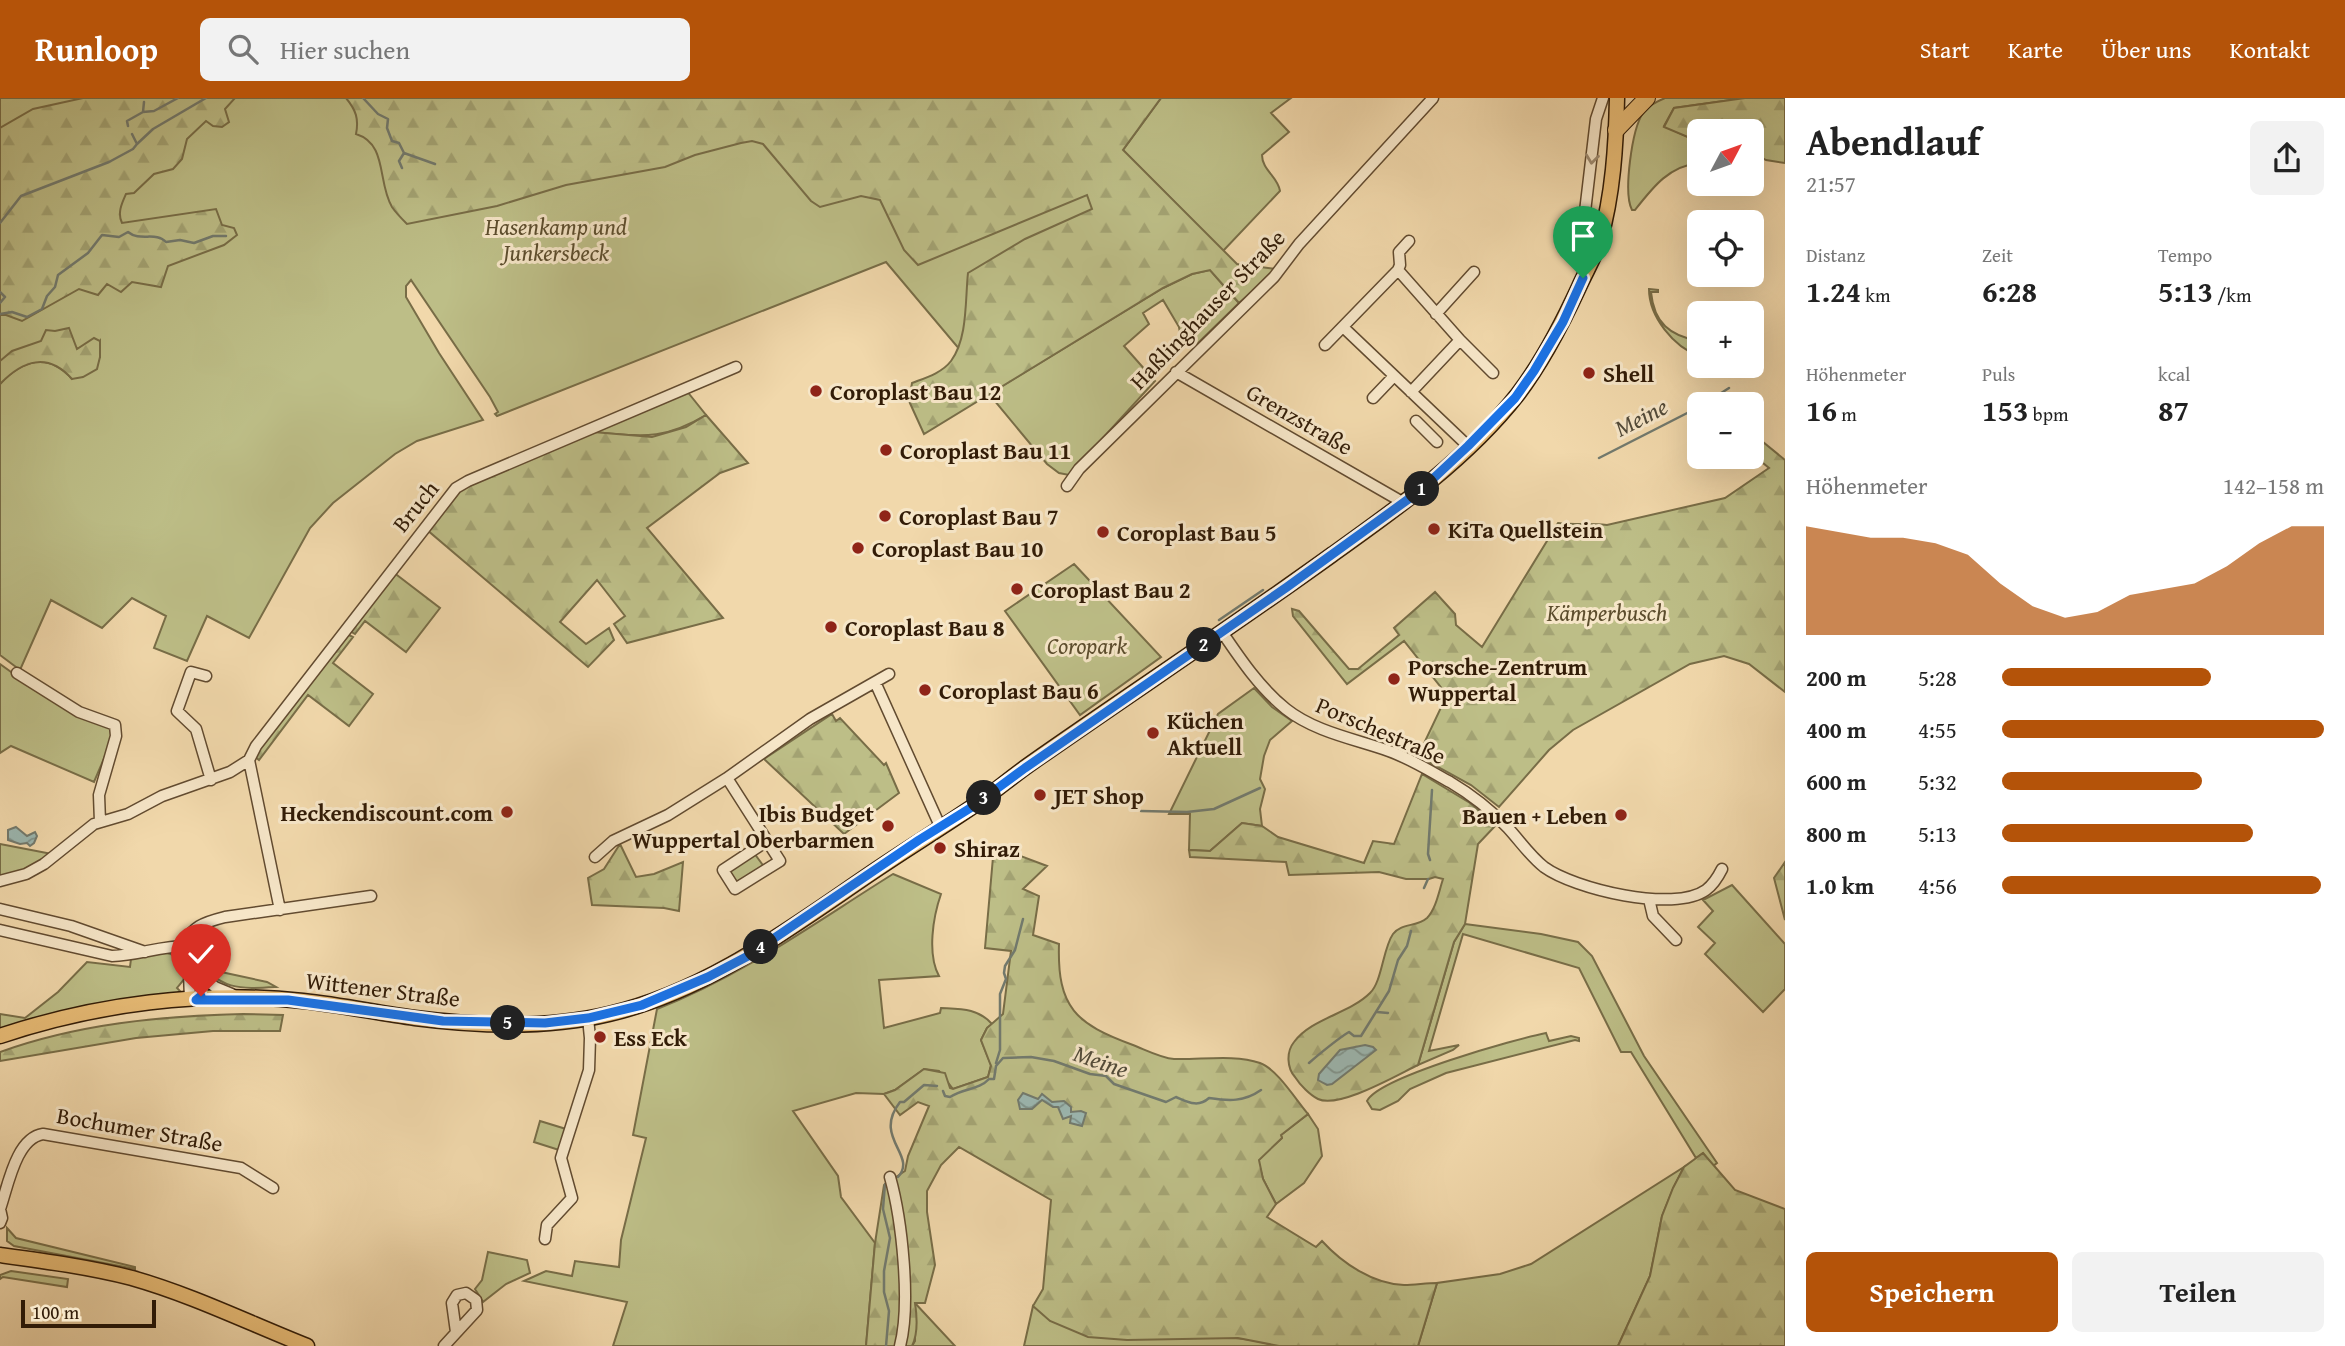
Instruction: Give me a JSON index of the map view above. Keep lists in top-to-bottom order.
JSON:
{
  "streets": {
    "main road": ["Wittener Straße"],
    "street": [
      "Haßlinghauser Straße",
      "Grenzstraße",
      "Bruch",
      "Porschestraße",
      "Bochumer Straße"
    ]
  },
  "crossings": [
    ["Haßlinghauser Straße", "Grenzstraße"],
    ["Grenzstraße", "Wittener Straße"],
    ["Porschestraße", "Wittener Straße"]
  ],
  "water": ["Meine"],
  "parks": ["Hasenkamp und Junkersbeck", "Kämperbusch", "Coropark"],
  "places": [
    "Shell",
    "Coroplast Bau 12",
    "Coroplast Bau 11",
    "Coroplast Bau 7",
    "KiTa Quellstein",
    "Coroplast Bau 5",
    "Coroplast Bau 10",
    "Coroplast Bau 2",
    "Coroplast Bau 8",
    "Porsche-Zentrum Wuppertal",
    "Coroplast Bau 6",
    "Küchen Aktuell",
    "JET Shop",
    "Heckendiscount.com",
    "Bauen + Leben",
    "Ibis Budget Wuppertal Oberbarmen",
    "Shiraz",
    "Ess Eck"
  ],
  "scale_bar": "100 m",
  "north": "top right",
  "page": {
    "header": "Runloop",
    "search": "Hier suchen",
    "nav": [
      "Start",
      "Karte",
      "Über uns",
      "Kontakt"
    ],
    "heading": ["Abendlauf", "21:57"],
    "map_buttons": ["+", "−"],
    "stats": [
      ["Distanz", "1.24 km"],
      ["Zeit", "6:28"],
      ["Tempo", "5:13 /km"],
      ["Höhenmeter", "16 m"],
      ["Puls", "153 bpm"],
      ["kcal", "87"]
    ],
    "chart": ["Höhenmeter", "142–158 m"],
    "pins": [
      "1",
      "2",
      "3",
      "4",
      "5"
    ],
    "list": [
      {
        "name": "200 m",
        "note": "5:28"
      },
      {
        "name": "400 m",
        "note": "4:55"
      },
      {
        "name": "600 m",
        "note": "5:32"
      },
      {
        "name": "800 m",
        "note": "5:13"
      },
      {
        "name": "1.0 km",
        "note": "4:56"
      }
    ],
    "buttons": ["Speichern", "Teilen"],
    "scale": "100 m"
  }
}
